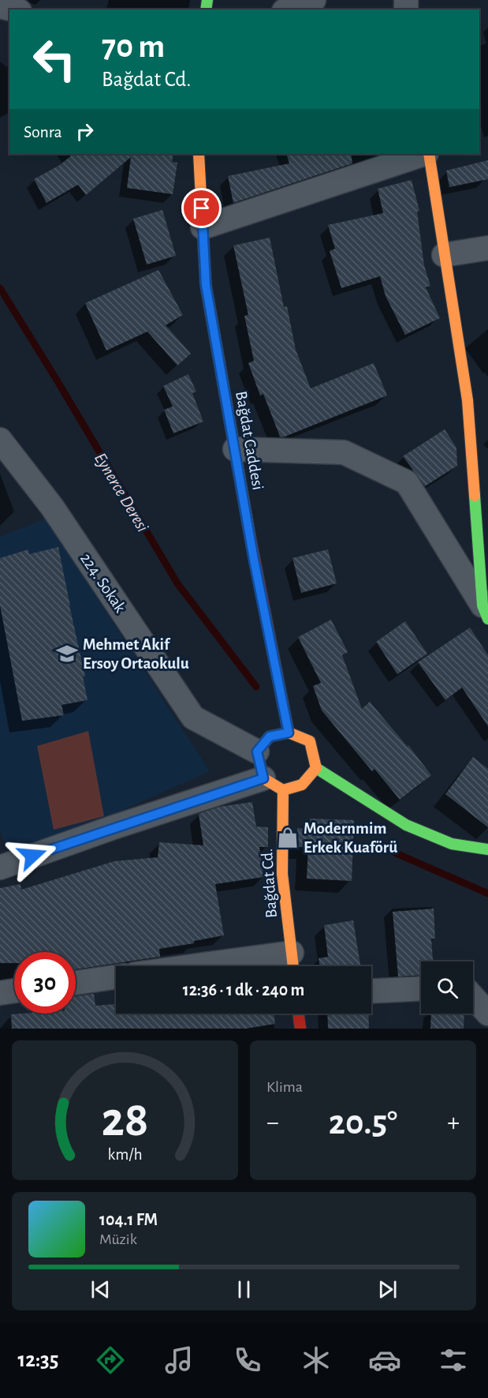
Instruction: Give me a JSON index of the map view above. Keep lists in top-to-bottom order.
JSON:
{
  "streets": {
    "main road": ["Bağdat Caddesi", "Bağdat Cd."],
    "street": ["224. Sokak"]
  },
  "crossings": [
    ["Bağdat Caddesi", "224. Sokak"],
    ["Bağdat Caddesi", "Bağdat Cd."],
    ["224. Sokak", "Bağdat Cd."]
  ],
  "water": ["Eynerce Deresi"],
  "places": {
    "school or university": ["Mehmet Akif Ersoy Ortaokulu"],
    "shop": ["Modernmim Erkek Kuaförü"]
  },
  "page": {
    "turn": ["70 m", "Bağdat Cd."],
    "then": "Sonra",
    "limit": "30",
    "trip": "12:36 · 1 dk · 240 m",
    "tile": "Klima",
    "heat": ["−", "20.5°", "+"],
    "song": ["104.1 FM", "Müzik"],
    "tabs": "12:35",
    "gauge": ["28", "km/h"]
  }
}
